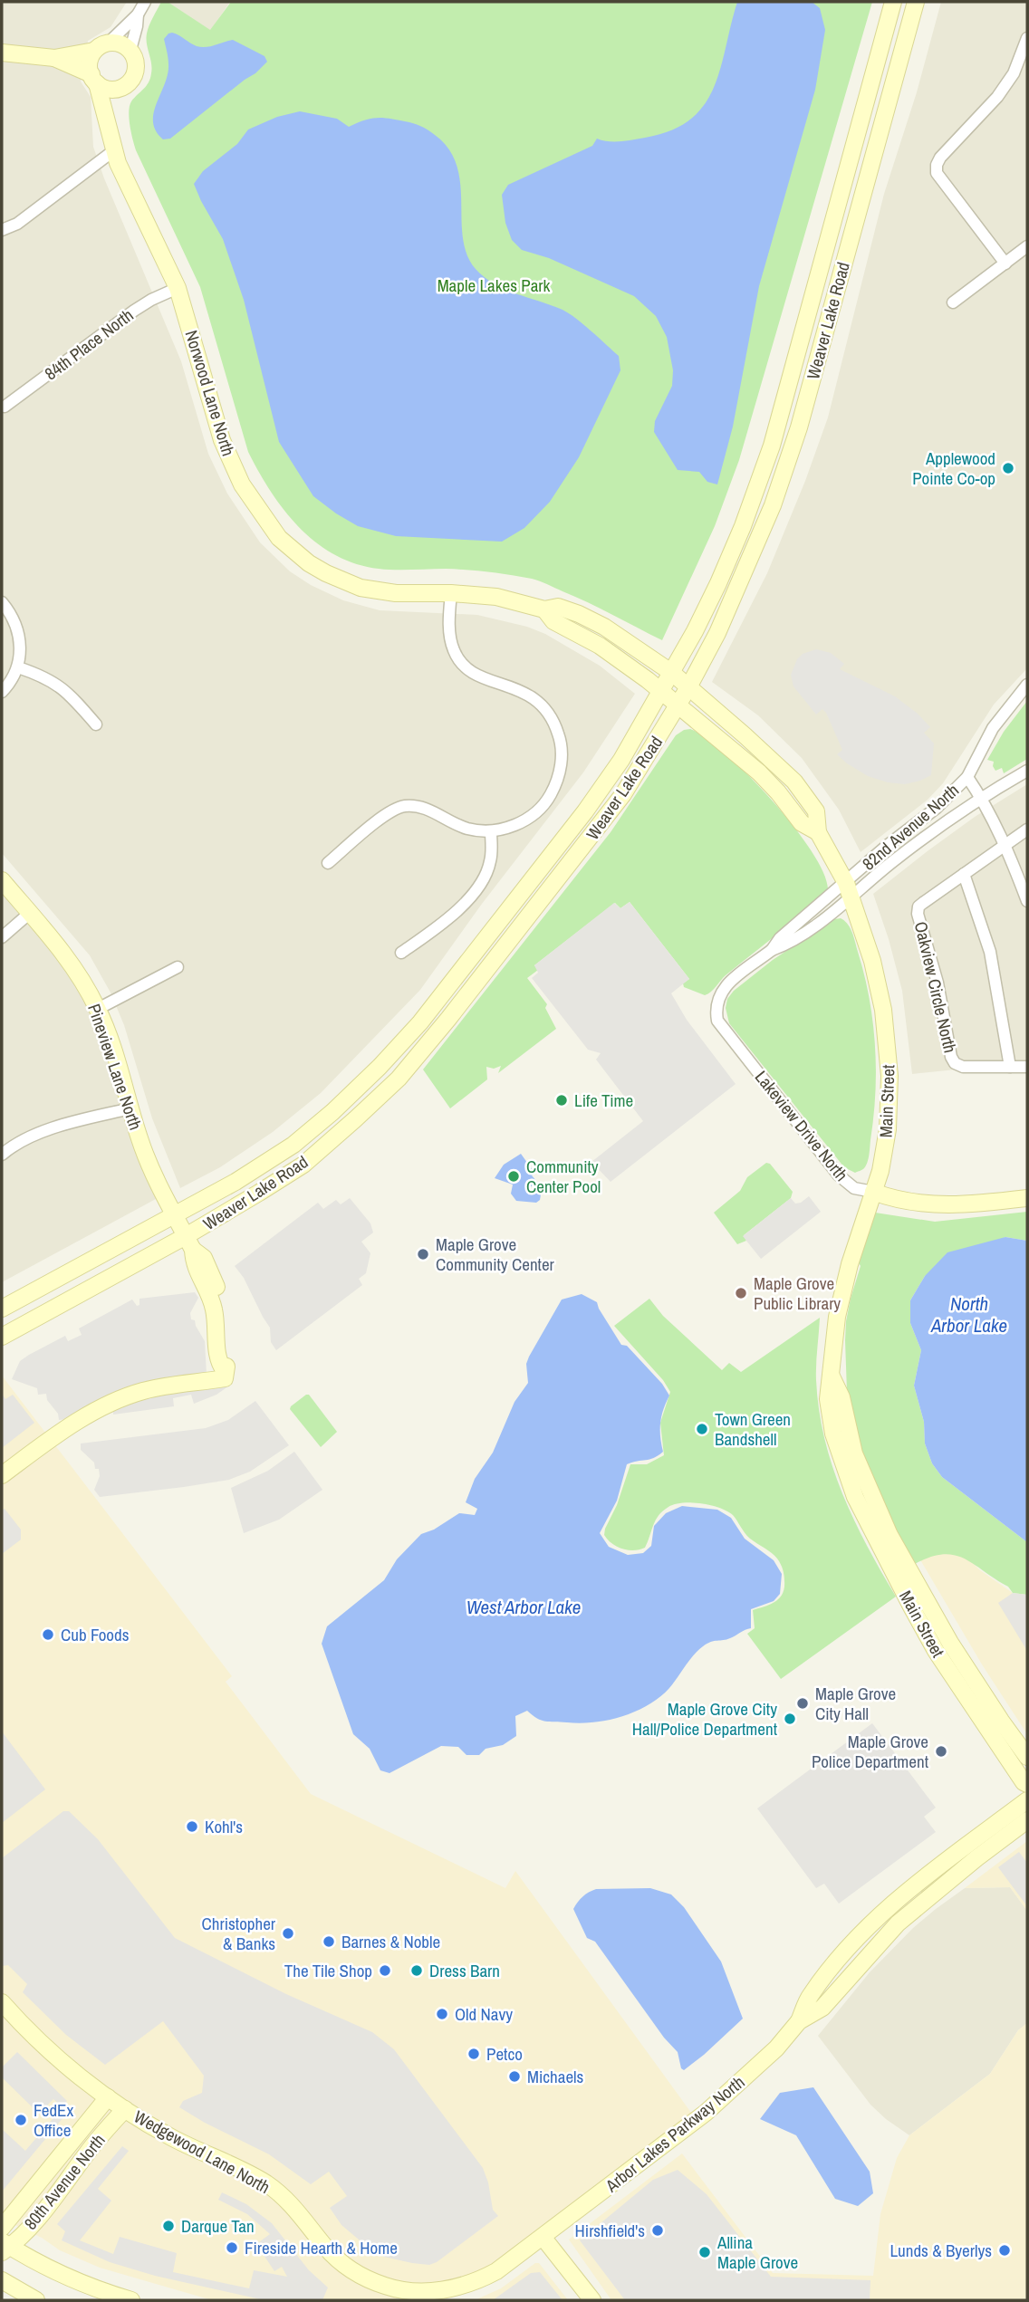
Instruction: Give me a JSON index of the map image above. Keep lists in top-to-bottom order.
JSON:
{
  "streets": {
    "street": [
      "Weaver Lake Road",
      "84th Place North",
      "Norwood Lane North",
      "82nd Avenue North",
      "Oakview Circle North",
      "Pineview Lane North",
      "Main Street",
      "Lakeview Drive North",
      "Arbor Lakes Parkway North",
      "Wedgewood Lane North",
      "80th Avenue North"
    ]
  },
  "crossings": [
    ["Weaver Lake Road", "Norwood Lane North"],
    ["Weaver Lake Road", "Pineview Lane North"],
    ["Weaver Lake Road", "Main Street"],
    ["84th Place North", "Norwood Lane North"],
    ["Norwood Lane North", "Main Street"],
    ["82nd Avenue North", "Main Street"],
    ["82nd Avenue North", "Lakeview Drive North"],
    ["Main Street", "Lakeview Drive North"],
    ["Arbor Lakes Parkway North", "Wedgewood Lane North"],
    ["Wedgewood Lane North", "80th Avenue North"]
  ],
  "water": ["North Arbor Lake", "West Arbor Lake"],
  "parks": ["Maple Lakes Park"],
  "places": [
    "Applewood Pointe Co-op",
    "Life Time",
    "Community Center Pool",
    "Maple Grove Community Center",
    "Maple Grove Public Library",
    "Town Green Bandshell",
    "Cub Foods",
    "Maple Grove City Hall",
    "Maple Grove City Hall/Police Department",
    "Maple Grove Police Department",
    "Kohl's",
    "Christopher & Banks",
    "Barnes & Noble",
    "The Tile Shop",
    "Dress Barn",
    "Old Navy",
    "Petco",
    "Michaels",
    "FedEx Office",
    "Darque Tan",
    "Hirshfield's",
    "Fireside Hearth & Home",
    "Lunds & Byerlys",
    "Allina Maple Grove"
  ]
}
